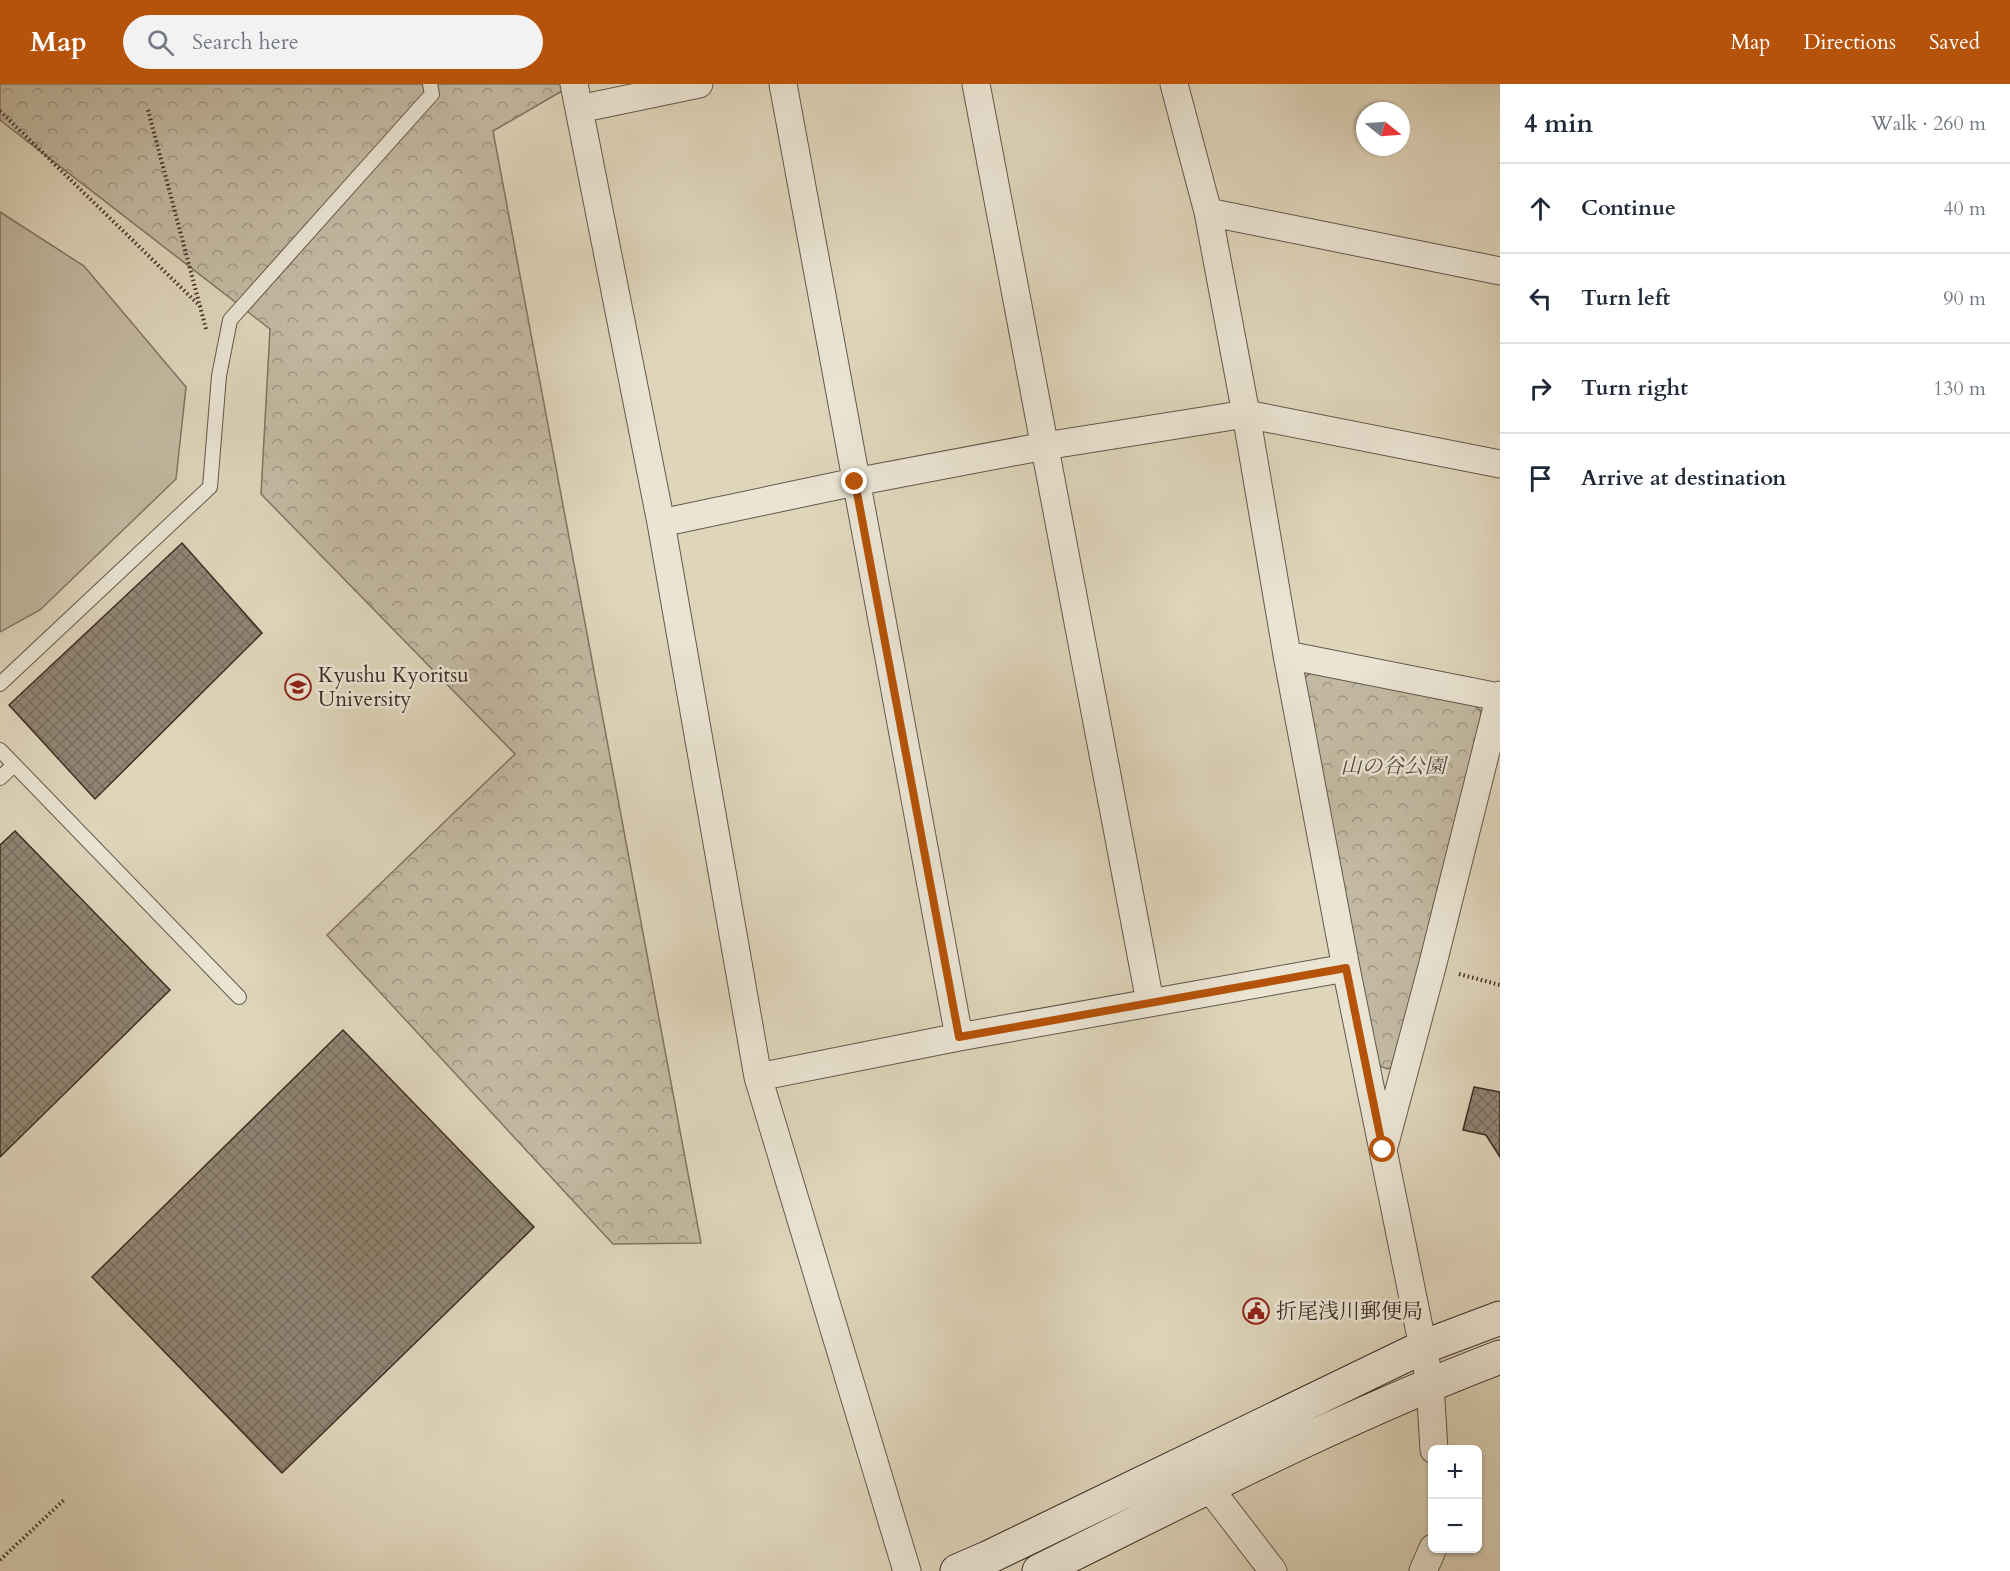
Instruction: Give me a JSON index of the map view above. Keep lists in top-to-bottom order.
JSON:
{
  "parks": ["山の谷公園"],
  "places": {
    "school or university": ["Kyushu Kyoritsu University"],
    "public building": ["折尾浅川郵便局"]
  },
  "north": "right",
  "page": {
    "header": "Map",
    "search": "Search here",
    "nav": ["Map", "Directions", "Saved"],
    "heading": ["4 min", "Walk · 260 m"],
    "list": [
      ["Continue", "40 m"],
      ["Turn left", "90 m"],
      ["Turn right", "130 m"],
      "Arrive at destination"
    ],
    "map_buttons": ["+", "−"]
  }
}
